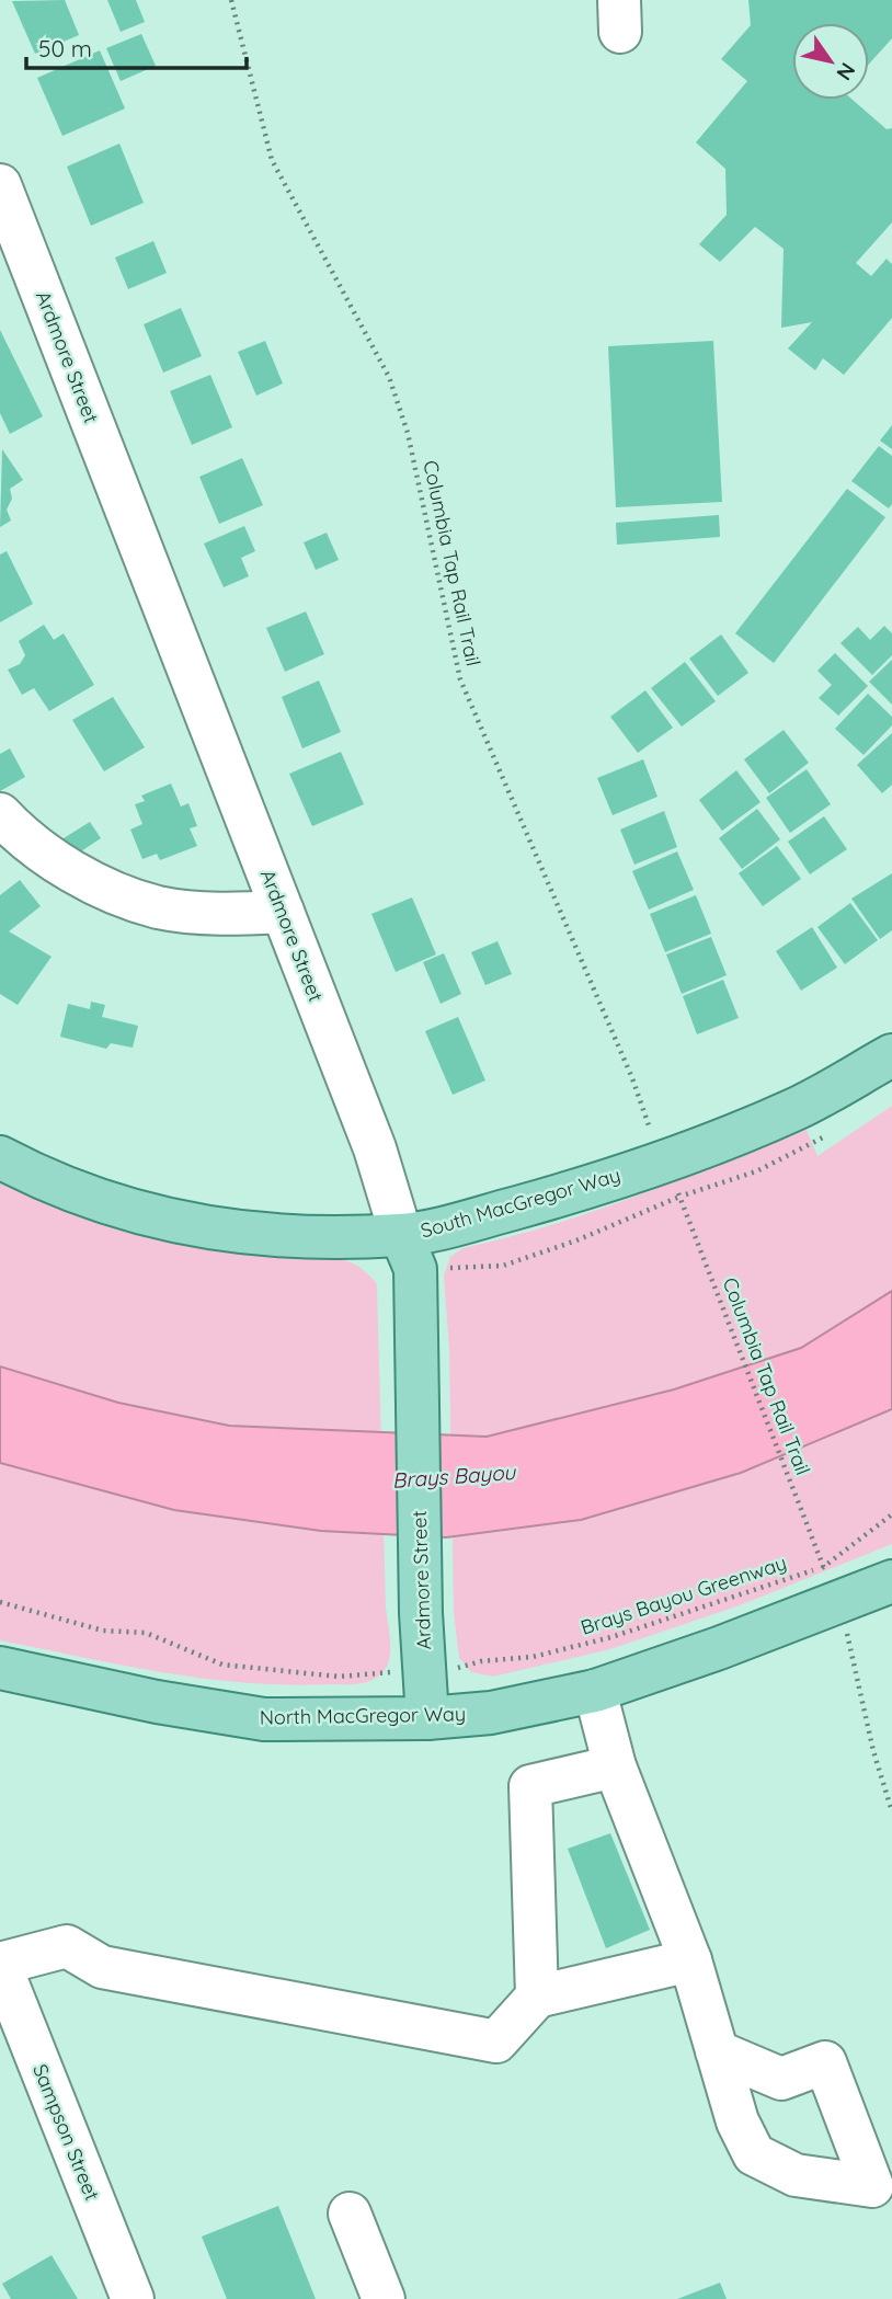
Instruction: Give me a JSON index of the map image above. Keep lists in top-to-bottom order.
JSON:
{
  "streets": {
    "main road": ["Ardmore Street", "South MacGregor Way", "North MacGregor Way"],
    "street": ["Sampson Street"],
    "path": ["Columbia Tap Rail Trail", "Brays Bayou Greenway"]
  },
  "crossings": [
    ["Ardmore Street", "South MacGregor Way"],
    ["Ardmore Street", "North MacGregor Way"],
    ["Columbia Tap Rail Trail", "Brays Bayou Greenway"]
  ],
  "water": ["Brays Bayou"],
  "scale_bar": "50 m",
  "north": "bottom right"
}
